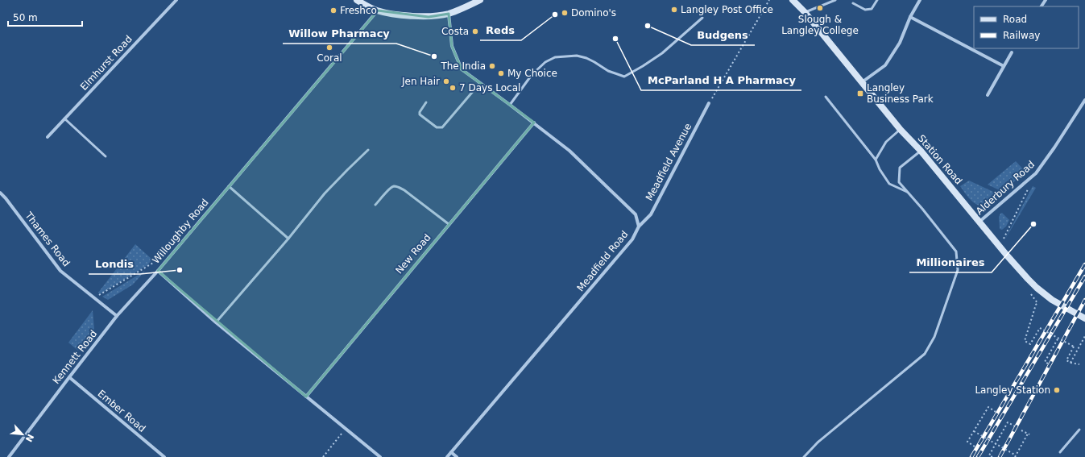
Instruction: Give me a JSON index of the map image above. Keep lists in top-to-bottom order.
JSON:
{
  "streets": {
    "main road": ["Station Road"],
    "street": [
      "Elmhurst Road",
      "Meadfield Avenue",
      "Alderbury Road",
      "Willoughby Road",
      "Thames Road",
      "New Road",
      "Meadfield Road",
      "Kennett Road",
      "Ember Road"
    ]
  },
  "crossings": [
    ["Station Road", "Alderbury Road"],
    ["Meadfield Avenue", "Meadfield Road"],
    ["Willoughby Road", "New Road"],
    ["Willoughby Road", "Kennett Road"],
    ["Thames Road", "Kennett Road"],
    ["New Road", "Meadfield Road"],
    ["Kennett Road", "Ember Road"]
  ],
  "places": {
    "other": [
      "Slough & Langley College",
      "Langley Post Office",
      "Freshco",
      "Domino's",
      "Reds",
      "Budgens",
      "Costa",
      "McParland H A Pharmacy",
      "Coral",
      "Willow Pharmacy",
      "The India",
      "My Choice",
      "Jen Hair",
      "7 Days Local",
      "Millionaires",
      "Londis",
      "Langley Station"
    ],
    "transit": ["Langley Business Park"]
  },
  "legend": ["Road", "Railway"],
  "scale_bar": "50 m",
  "north": "bottom right"
}
